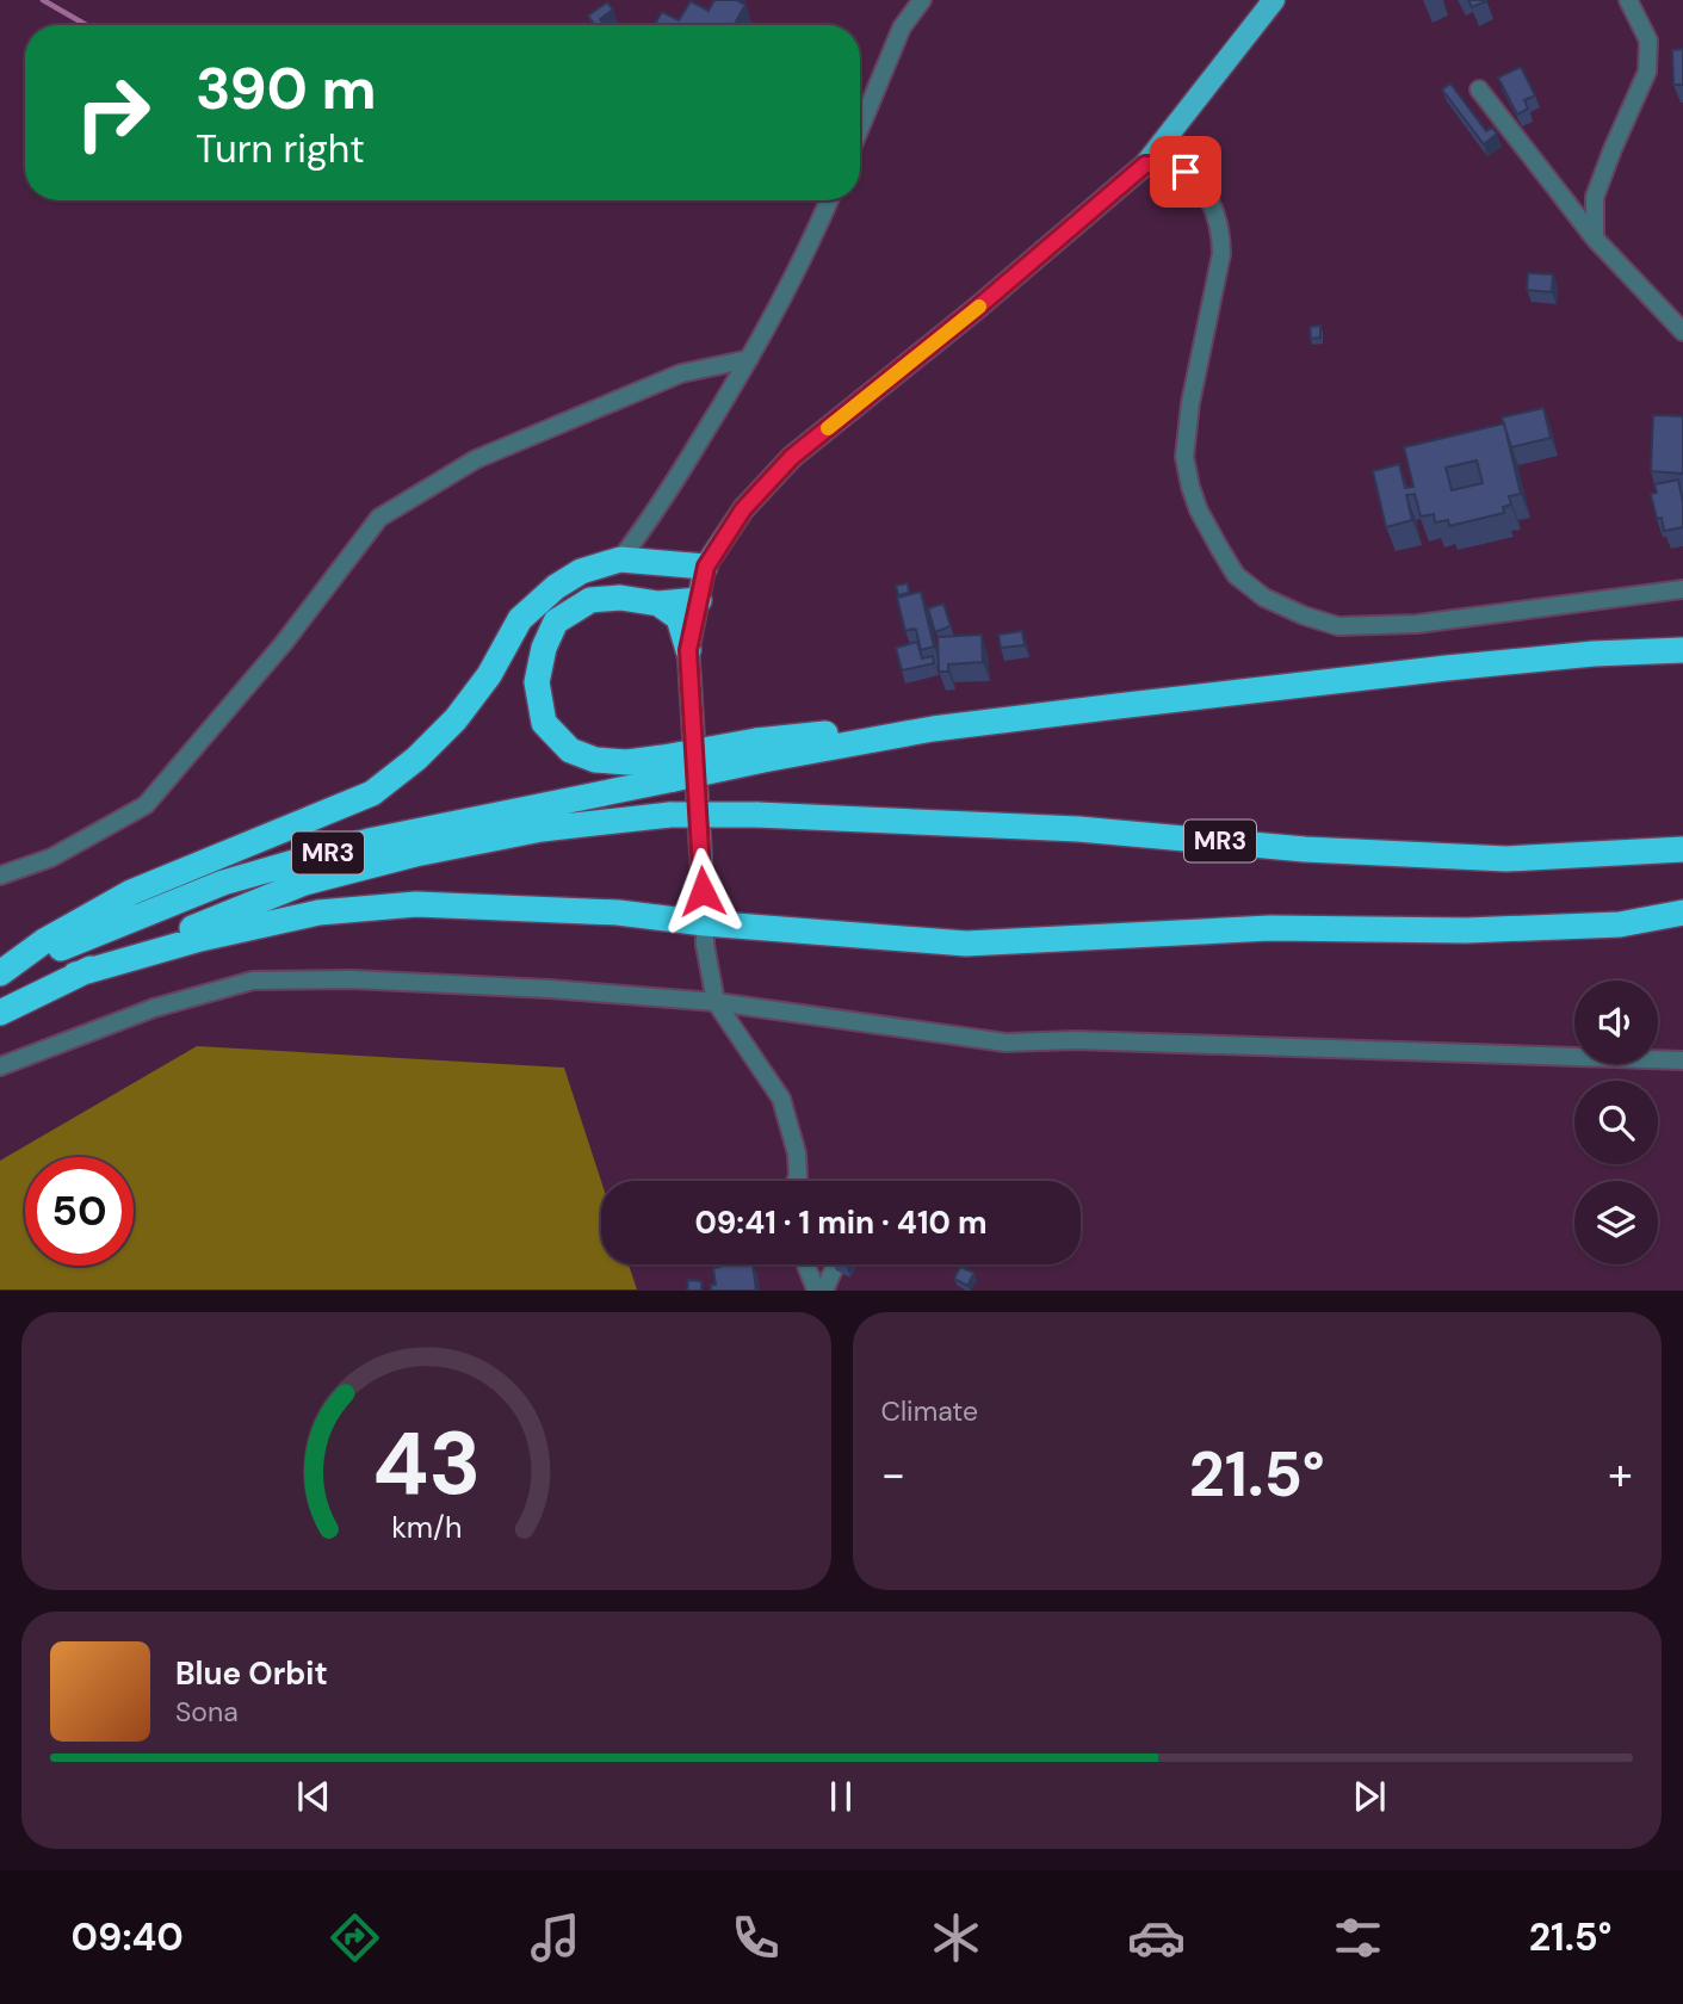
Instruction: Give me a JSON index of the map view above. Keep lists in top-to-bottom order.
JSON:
{
  "streets": {
    "highway": ["MR3"]
  },
  "page": {
    "turn": ["390 m", "Turn right"],
    "limit": "50",
    "trip": "09:41 · 1 min · 410 m",
    "tile": "Climate",
    "heat": ["−", "21.5°", "+"],
    "song": ["Blue Orbit", "Sona"],
    "tabs": ["09:40", "21.5°"],
    "gauge": ["43", "km/h"]
  }
}
